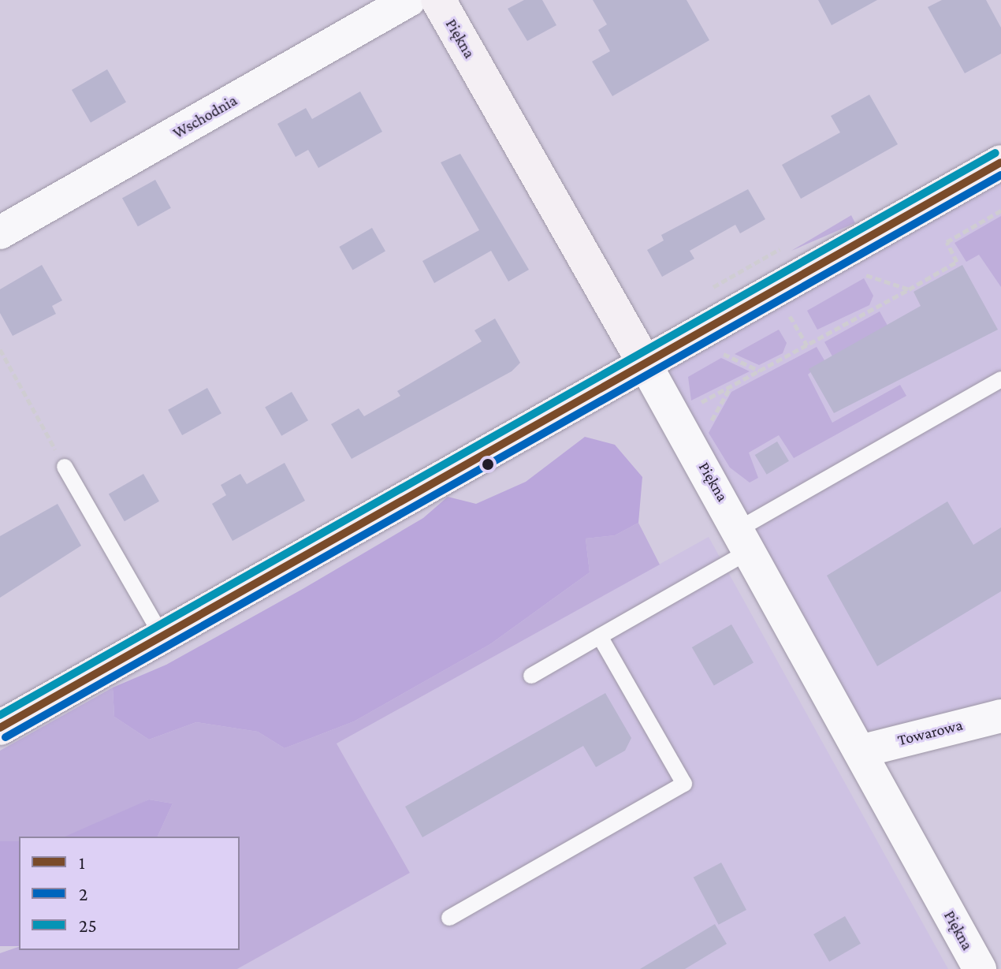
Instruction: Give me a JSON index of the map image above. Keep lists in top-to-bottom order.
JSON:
{
  "streets": {
    "street": ["Piękna", "Wschodnia", "Towarowa"]
  },
  "crossings": [
    ["Piękna", "Towarowa"]
  ],
  "lines": ["transit line 25", "transit line 1", "transit line 2"],
  "legend": ["1", "2", "25"]
}
